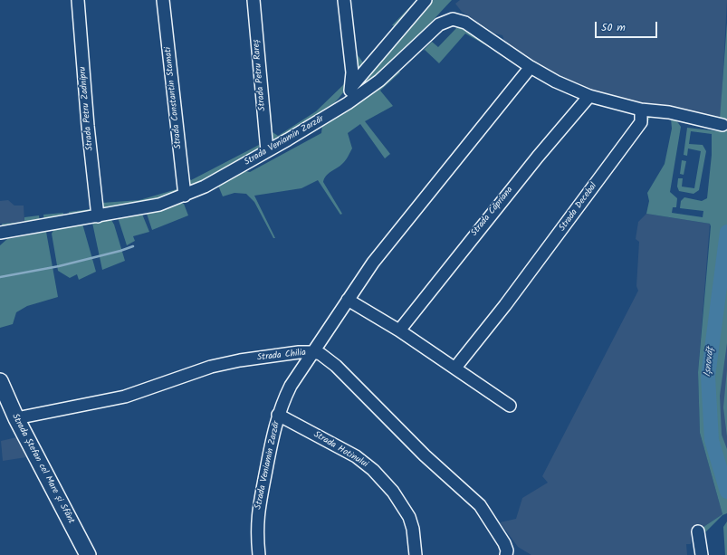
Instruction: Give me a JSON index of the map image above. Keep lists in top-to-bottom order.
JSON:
{
  "streets": {
    "main road": ["Strada Ștefan cel Mare și Sfânt"],
    "street": [
      "Strada Petru Rareș",
      "Strada Constantin Stamati",
      "Strada Petru Zadnipru",
      "Strada Veniamin Zarzăr",
      "Strada Decebal",
      "Strada Căpriana",
      "Strada Chilia",
      "Strada Hotinului"
    ]
  },
  "crossings": [
    ["Strada Petru Rareș", "Strada Veniamin Zarzăr"],
    ["Strada Constantin Stamati", "Strada Veniamin Zarzăr"],
    ["Strada Petru Zadnipru", "Strada Veniamin Zarzăr"],
    ["Strada Veniamin Zarzăr", "Strada Decebal"],
    ["Strada Veniamin Zarzăr", "Strada Căpriana"],
    ["Strada Veniamin Zarzăr", "Strada Chilia"],
    ["Strada Veniamin Zarzăr", "Strada Hotinului"],
    ["Strada Chilia", "Strada Ștefan cel Mare și Sfânt"]
  ],
  "water": ["Ișnovăț"],
  "scale_bar": "50 m"
}
